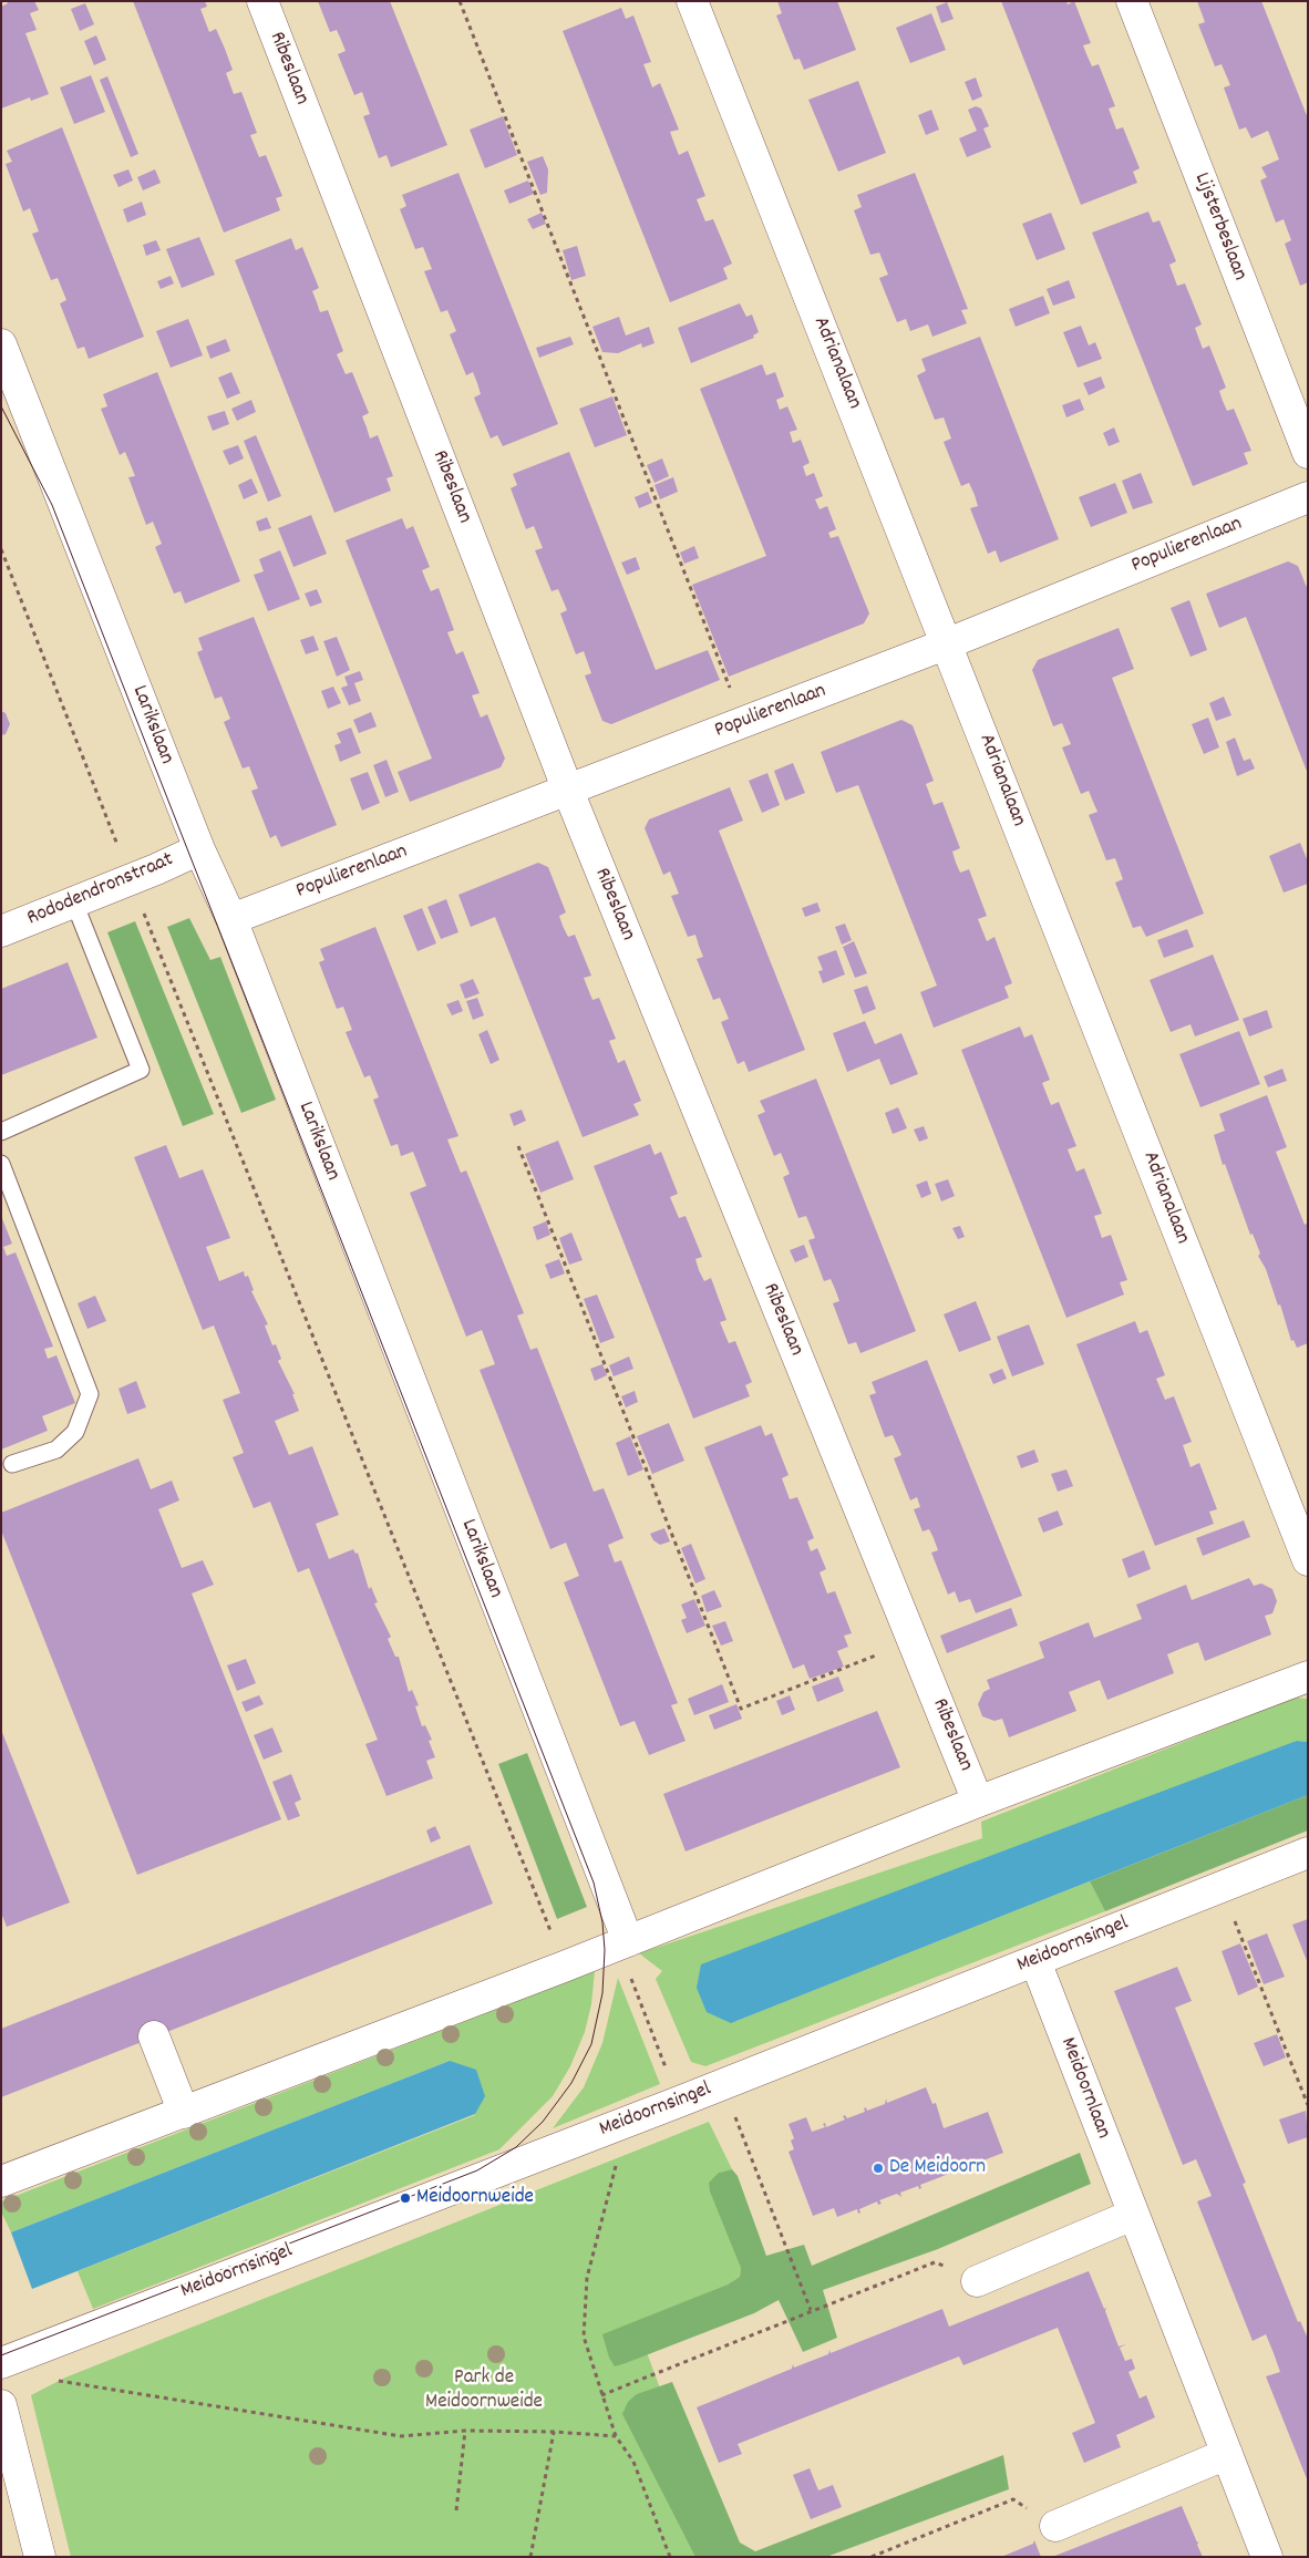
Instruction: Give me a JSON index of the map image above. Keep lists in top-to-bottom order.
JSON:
{
  "streets": {
    "street": [
      "Ribeslaan",
      "Lijsterbeslaan",
      "Adrianalaan",
      "Populierenlaan",
      "Larikslaan",
      "Rododendronstraat",
      "Meidoornsingel",
      "Meidoornlaan"
    ]
  },
  "crossings": [
    ["Ribeslaan", "Populierenlaan"],
    ["Adrianalaan", "Populierenlaan"],
    ["Populierenlaan", "Larikslaan"],
    ["Larikslaan", "Rododendronstraat"],
    ["Meidoornsingel", "Meidoornlaan"]
  ],
  "parks": ["Park de Meidoornweide"],
  "places": ["De Meidoorn", "Meidoornweide"]
}
